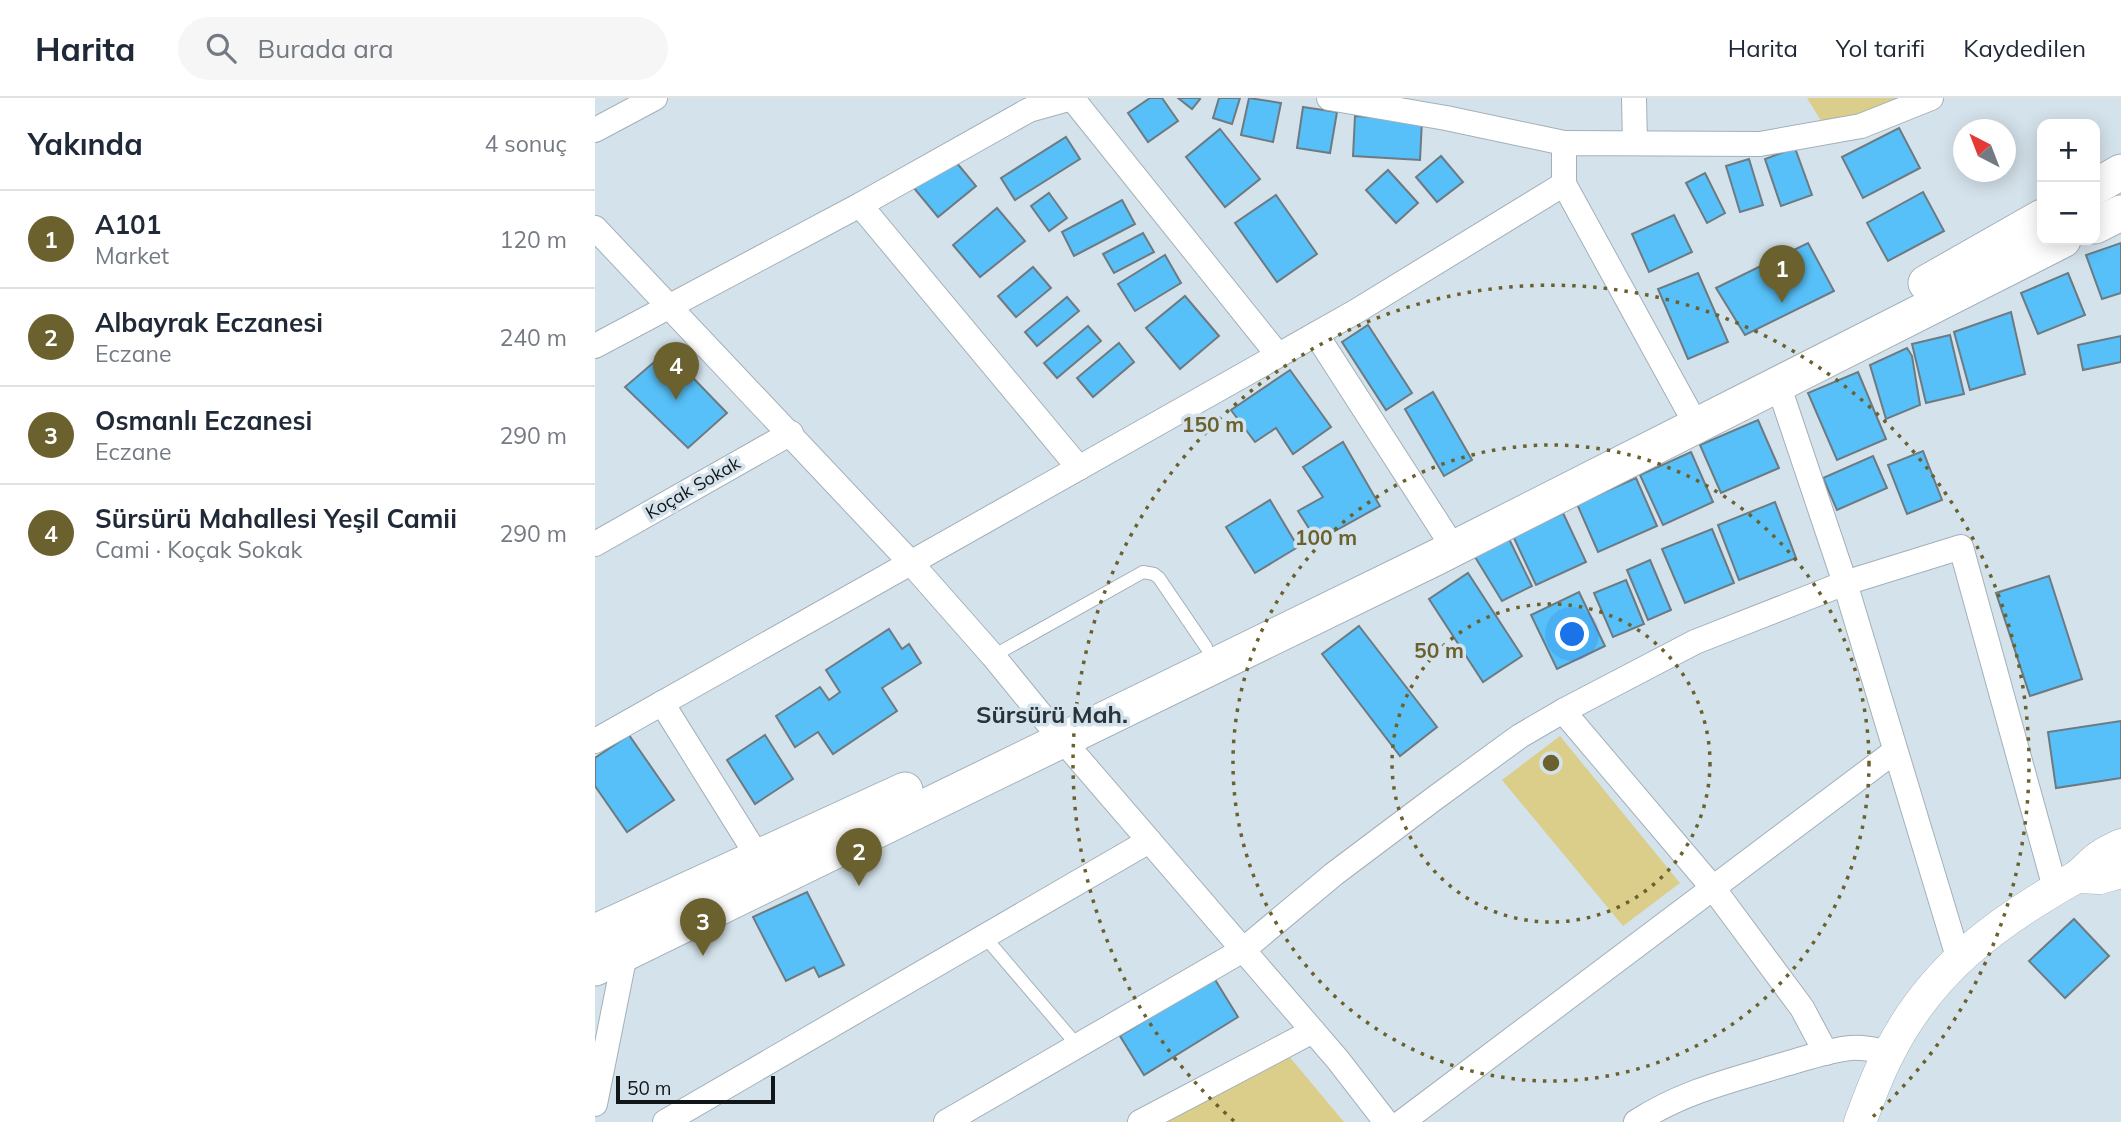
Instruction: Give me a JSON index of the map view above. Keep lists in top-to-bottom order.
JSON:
{
  "streets": {
    "street": ["Koçak Sokak"]
  },
  "districts": ["Sürsürü Mah."],
  "scale_bar": "50 m",
  "north": "top left",
  "page": {
    "header": "Harita",
    "search": "Burada ara",
    "nav": ["Harita", "Yol tarifi", "Kaydedilen"],
    "heading": ["Yakında", "4 sonuç"],
    "map_buttons": ["+", "−"],
    "list": [
      {
        "mark": "1",
        "name": "A101",
        "note": "Market",
        "value": "120 m"
      },
      {
        "mark": "2",
        "name": "Albayrak Eczanesi",
        "note": "Eczane",
        "value": "240 m"
      },
      {
        "mark": "3",
        "name": "Osmanlı Eczanesi",
        "note": "Eczane",
        "value": "290 m"
      },
      {
        "mark": "4",
        "name": "Sürsürü Mahallesi Yeşil Camii",
        "note": "Cami · Koçak Sokak",
        "value": "290 m"
      }
    ],
    "pins": [
      "1",
      "4",
      "2",
      "3"
    ],
    "scale": "50 m"
  },
  "rings": ["150 m", "100 m", "50 m"]
}
